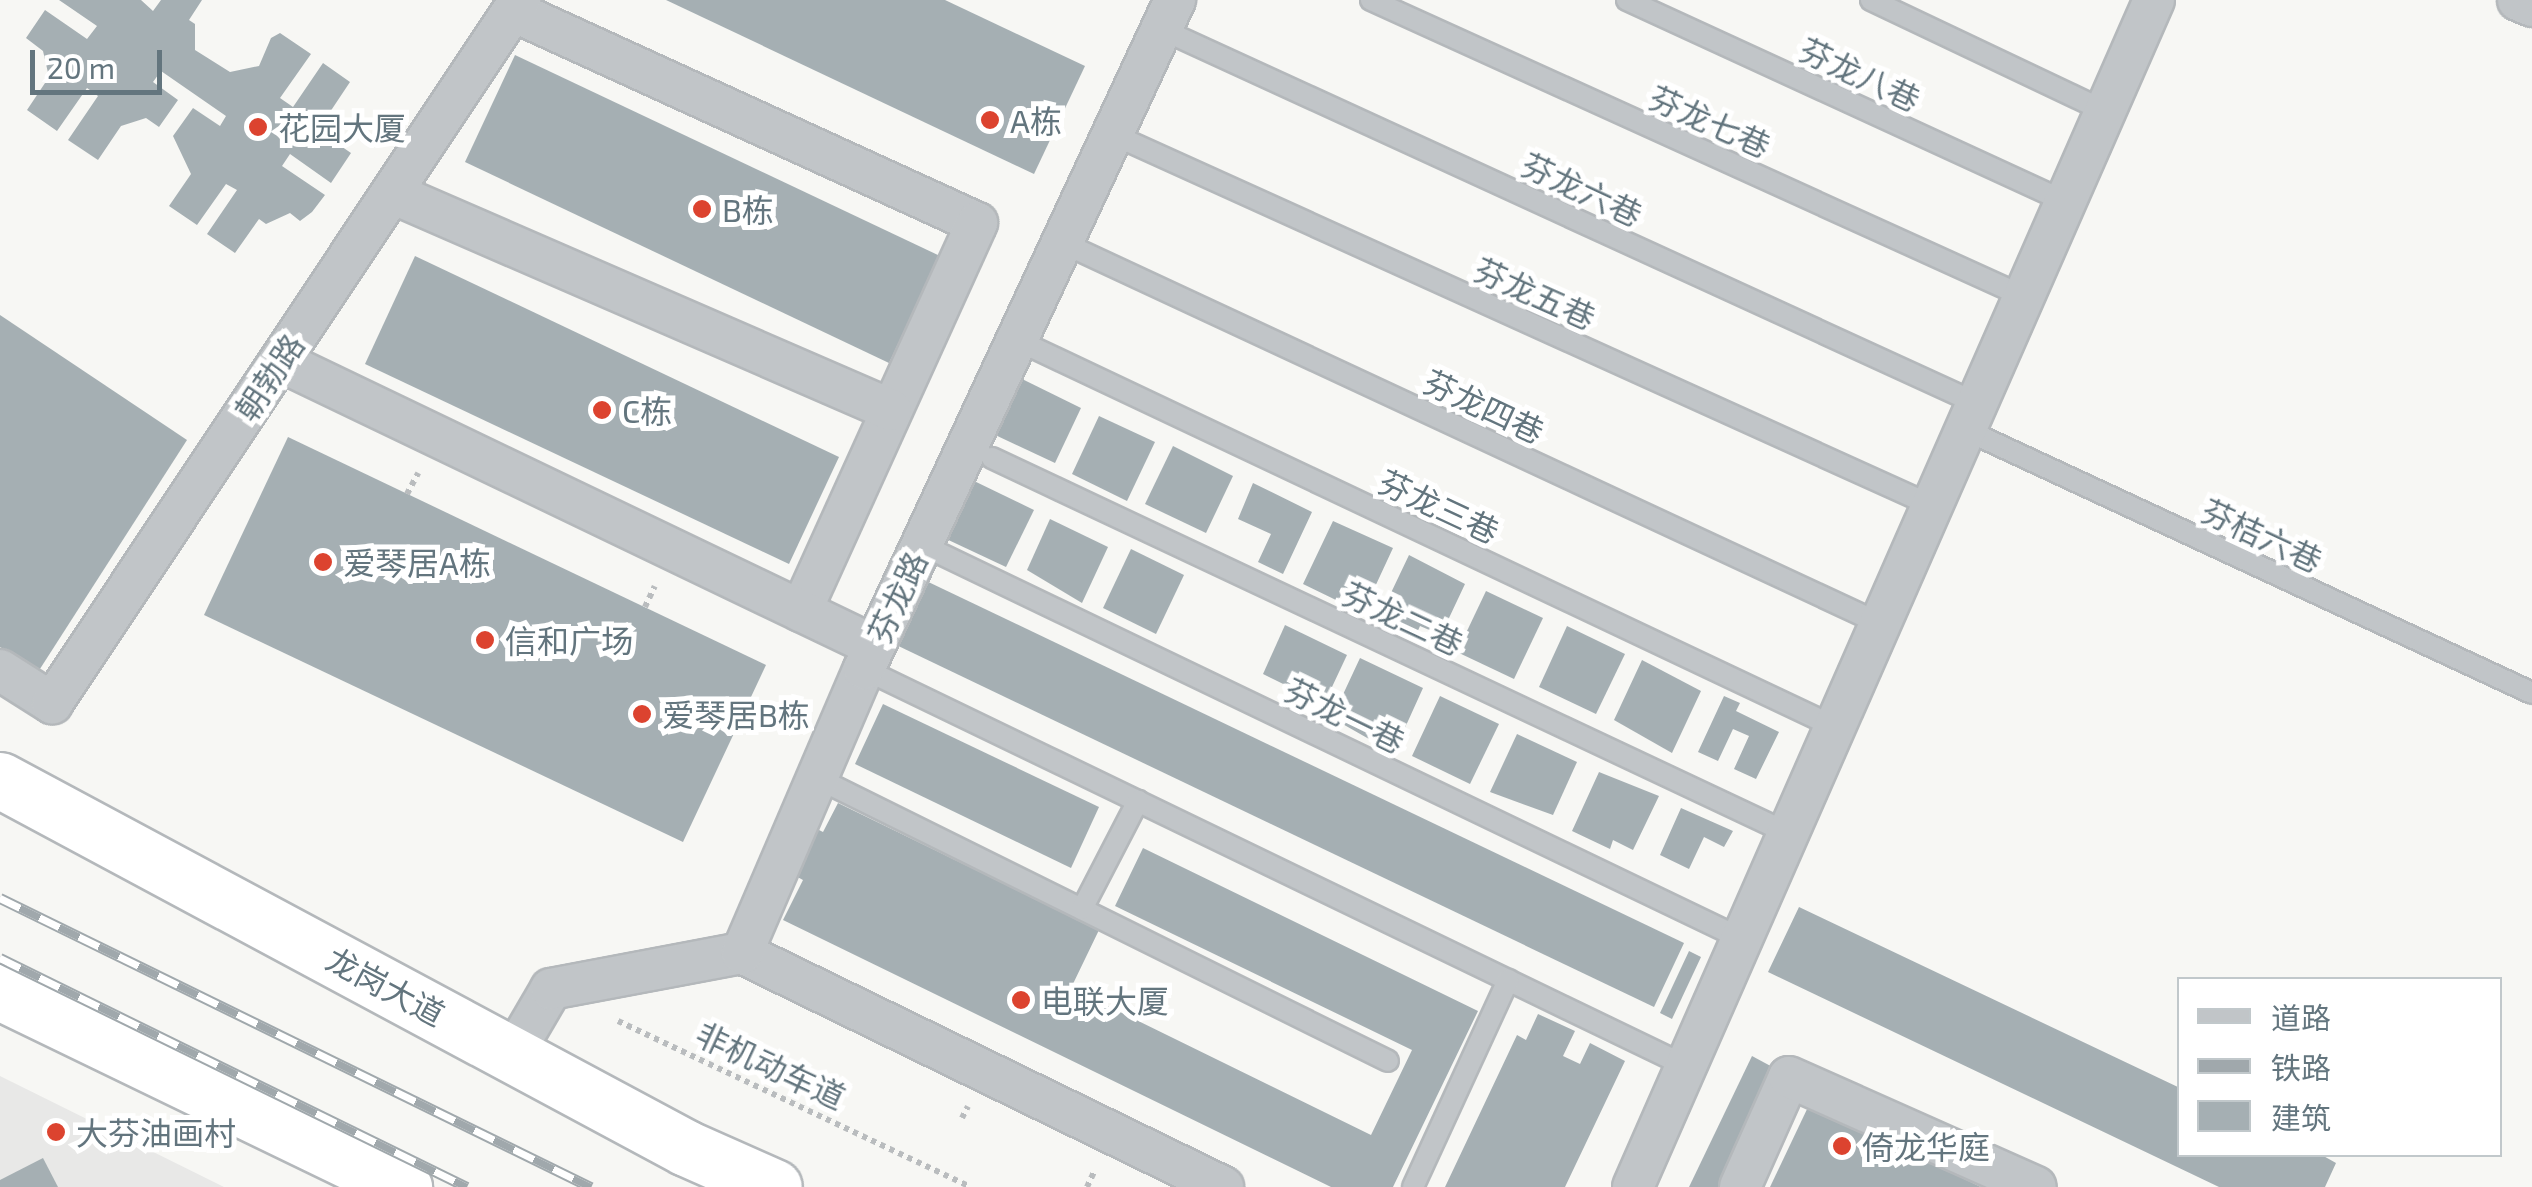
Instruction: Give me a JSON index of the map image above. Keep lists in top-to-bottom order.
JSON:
{
  "streets": {
    "highway": ["龙岗大道"],
    "street": ["朝勃路", "芬龙路"],
    "lane": [
      "芬龙八巷",
      "芬龙七巷",
      "芬龙六巷",
      "芬龙五巷",
      "芬龙四巷",
      "芬龙三巷",
      "芬桔六巷",
      "芬龙二巷",
      "芬龙一巷"
    ],
    "path": ["非机动车道"]
  },
  "crossings": [
    ["芬龙六巷", "芬桔六巷"],
    ["芬龙六巷", "芬龙路"],
    ["芬龙五巷", "芬龙路"],
    ["芬龙四巷", "芬龙路"],
    ["芬龙三巷", "芬龙路"],
    ["芬龙路", "芬龙一巷"]
  ],
  "places": [
    "A栋",
    "花园大厦",
    "B栋",
    "C栋",
    "爱琴居A栋",
    "信和广场",
    "爱琴居B栋",
    "电联大厦",
    "大芬油画村",
    "倚龙华庭"
  ],
  "legend": ["道路", "铁路", "建筑"],
  "scale_bar": "20 m"
}
